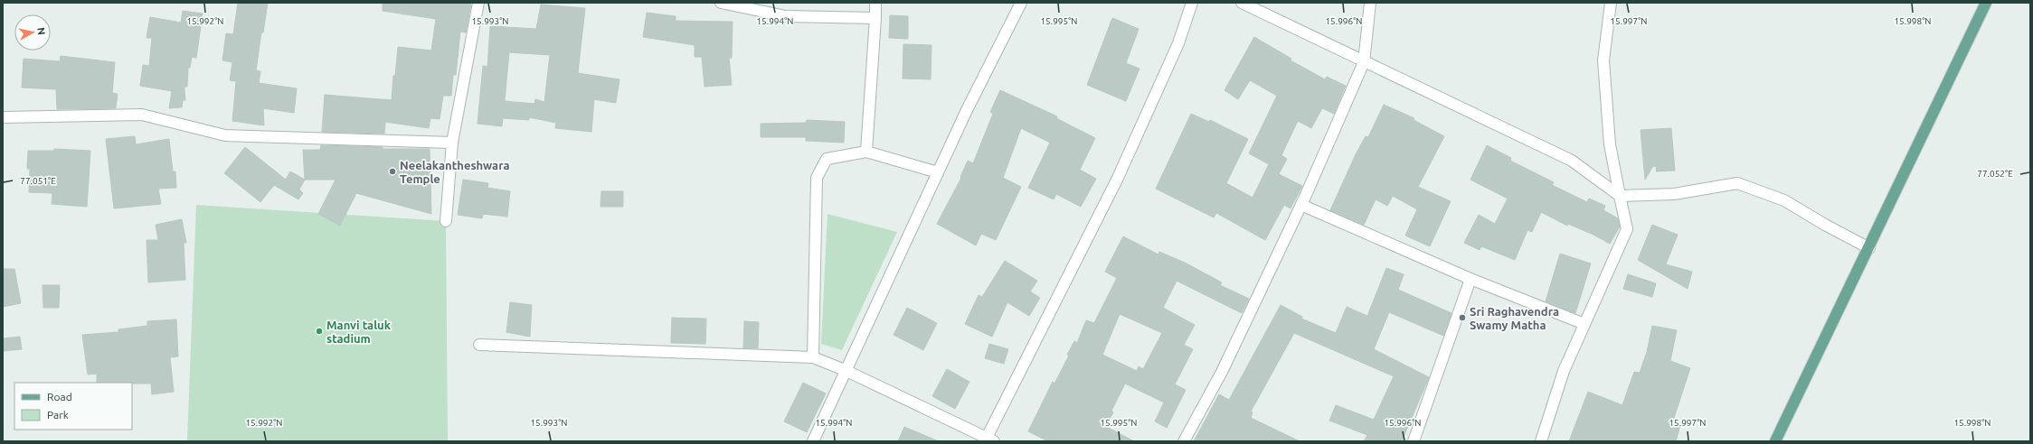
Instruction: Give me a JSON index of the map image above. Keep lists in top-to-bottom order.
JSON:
{
  "places": ["Neelakantheshwara Temple", "Sri Raghavendra Swamy Matha", "Manvi taluk stadium"],
  "legend": ["Road", "Park"],
  "north": "right",
  "coordinates": [
    "15.992°N",
    "15.993°N",
    "15.994°N",
    "15.995°N",
    "15.996°N",
    "15.997°N",
    "15.998°N",
    "77.052°E",
    "77.051°E"
  ]
}
